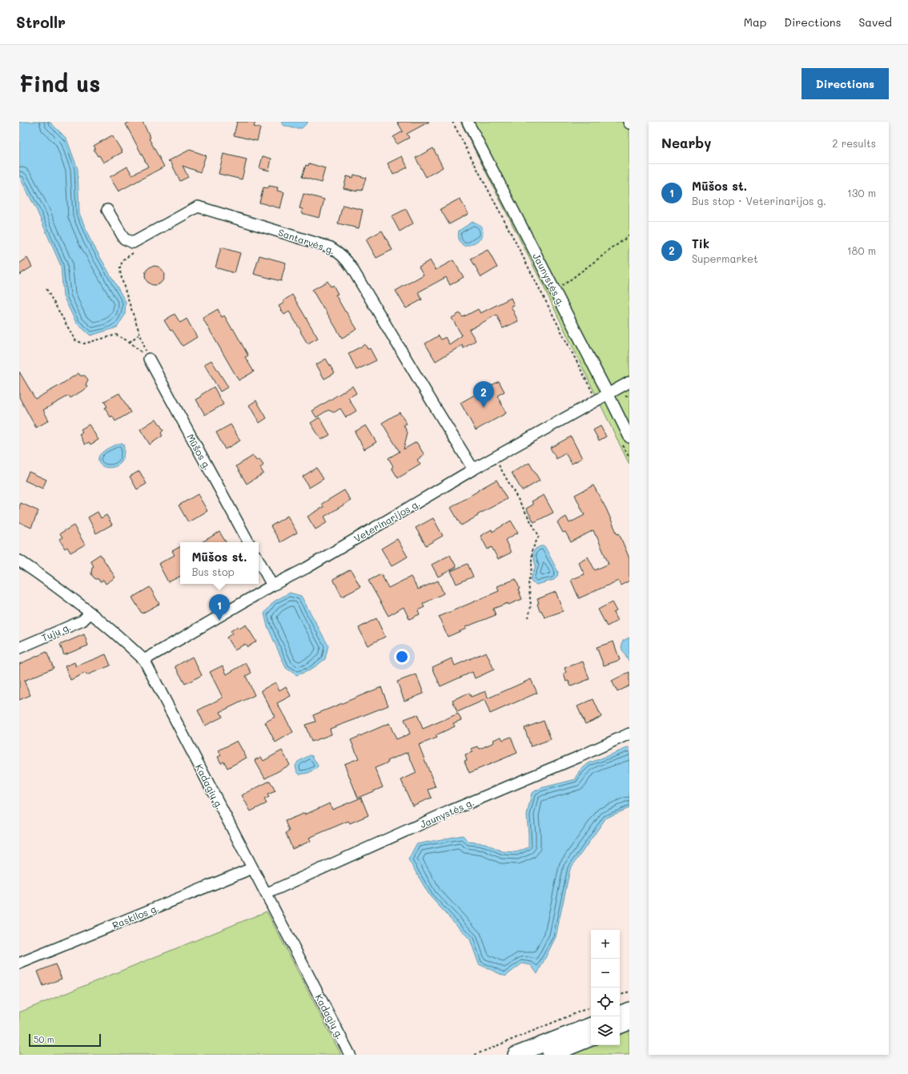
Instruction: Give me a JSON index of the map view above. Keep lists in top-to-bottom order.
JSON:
{
  "streets": {
    "street": [
      "Santarvės g.",
      "Jaunystės g.",
      "Mūšos g.",
      "Veterinarijos g.",
      "Tujų g.",
      "Kadagių g.",
      "Raskilos g."
    ]
  },
  "crossings": [
    ["Santarvės g.", "Veterinarijos g."],
    ["Jaunystės g.", "Veterinarijos g."],
    ["Jaunystės g.", "Kadagių g."],
    ["Veterinarijos g.", "Kadagių g."],
    ["Tujų g.", "Kadagių g."],
    ["Kadagių g.", "Raskilos g."]
  ],
  "scale_bar": "50 m",
  "page": {
    "header": "Strollr",
    "nav": ["Map", "Directions", "Saved"],
    "buttons": "Directions",
    "title": "Find us",
    "heading": ["Nearby", "2 results"],
    "list": [
      {
        "mark": "1",
        "name": "Mūšos st.",
        "note": "Bus stop · Veterinarijos g.",
        "value": "130 m"
      },
      {
        "mark": "2",
        "name": "Tik",
        "note": "Supermarket",
        "value": "180 m"
      }
    ],
    "pins": ["2", "1"],
    "popup": ["Mūšos st.", "Bus stop"],
    "map_buttons": ["+", "−"],
    "scale": "50 m"
  }
}
